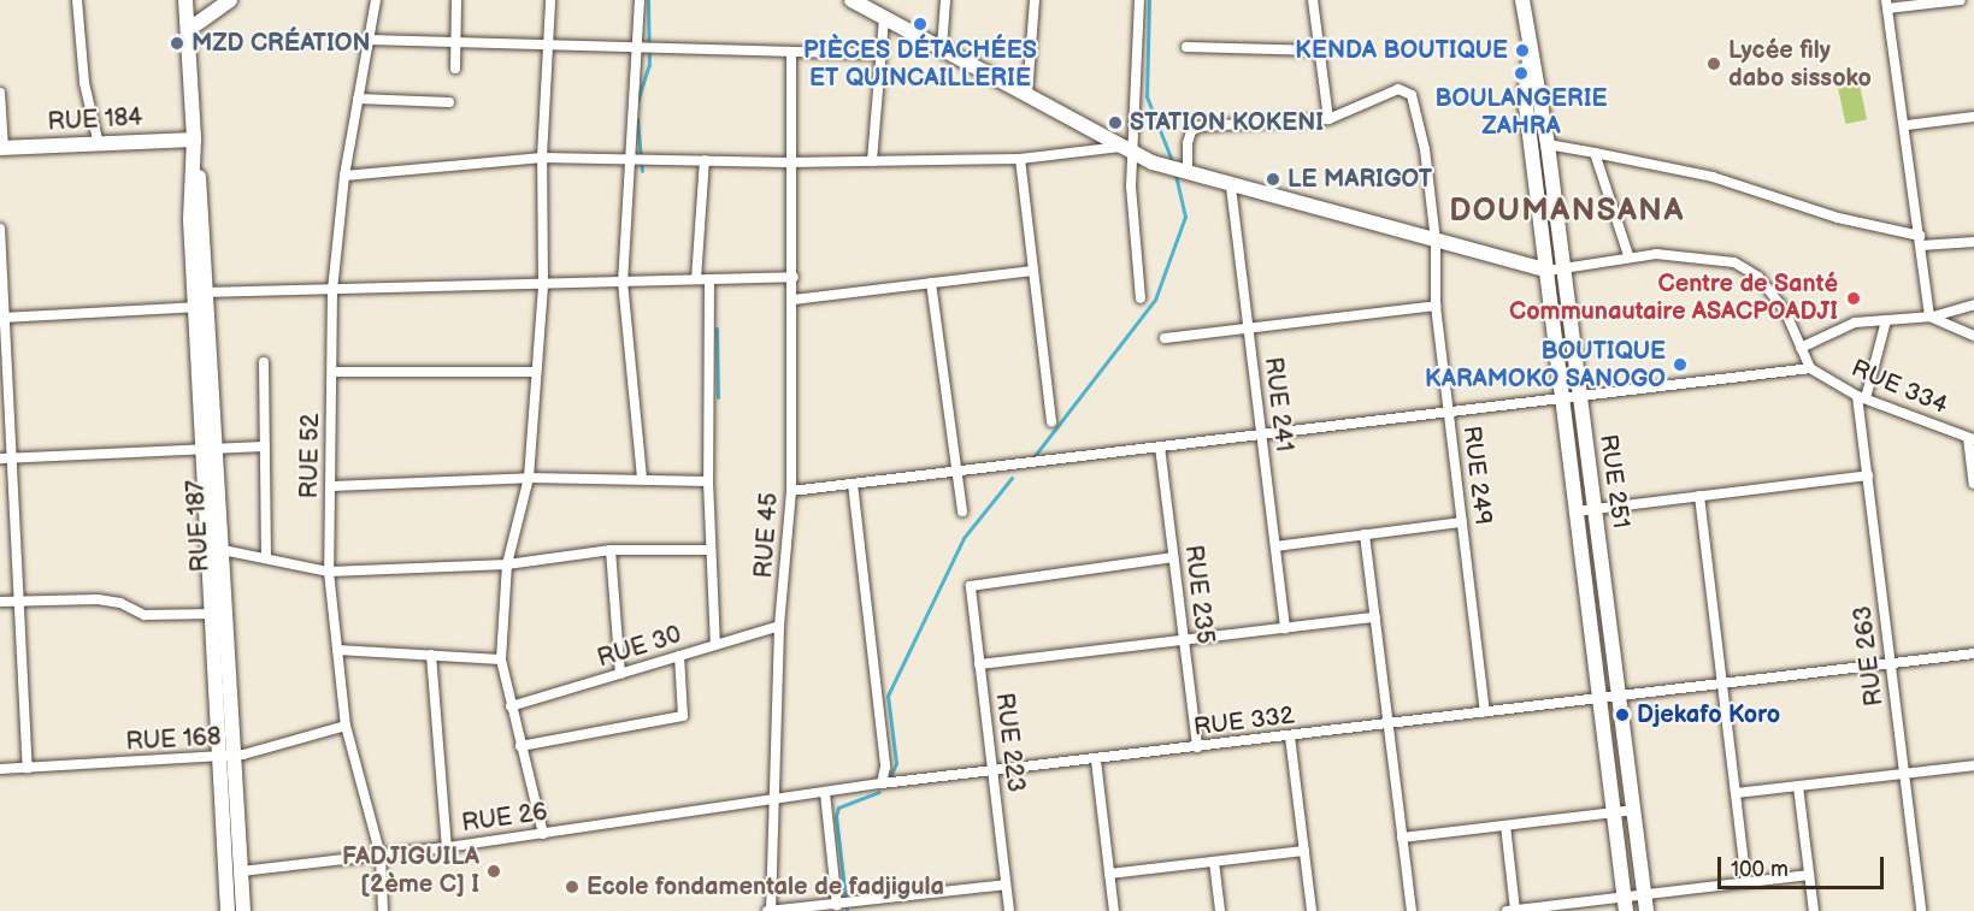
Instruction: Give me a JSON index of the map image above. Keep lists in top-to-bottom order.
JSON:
{
  "streets": {
    "street": [
      "RUE 184",
      "RUE 334",
      "RUE 241",
      "RUE 52",
      "RUE 249",
      "RUE 251",
      "RUE 187",
      "RUE 45",
      "RUE 235",
      "RUE 30",
      "RUE 263",
      "RUE 332",
      "RUE 168",
      "RUE 223",
      "RUE 26"
    ]
  },
  "crossings": [
    ["RUE 184", "RUE 187"],
    ["RUE 334", "RUE 263"],
    ["RUE 52", "RUE 168"],
    ["RUE 52", "RUE 26"],
    ["RUE 249", "RUE 332"],
    ["RUE 251", "RUE 332"],
    ["RUE 187", "RUE 168"],
    ["RUE 187", "RUE 26"],
    ["RUE 45", "RUE 30"],
    ["RUE 45", "RUE 332"],
    ["RUE 45", "RUE 26"],
    ["RUE 235", "RUE 332"],
    ["RUE 235", "RUE 223"],
    ["RUE 263", "RUE 332"],
    ["RUE 332", "RUE 223"],
    ["RUE 332", "RUE 26"]
  ],
  "districts": ["DOUMANSANA"],
  "places": [
    "PIÈCES DÉTACHÉES ET QUINCAILLERIE",
    "MZD CRÉATION",
    "KENDA BOUTIQUE",
    "Lycée fily dabo sissoko",
    "BOULANGERIE ZAHRA",
    "STATION KOKENI",
    "LE MARIGOT",
    "Centre de Santé Communautaire ASACPOADJI",
    "BOUTIQUE KARAMOKO SANOGO",
    "Djekafo Koro",
    "FADJIGUILA [2ème C] I",
    "Ecole fondamentale de fadjigula"
  ],
  "scale_bar": "100 m"
}
